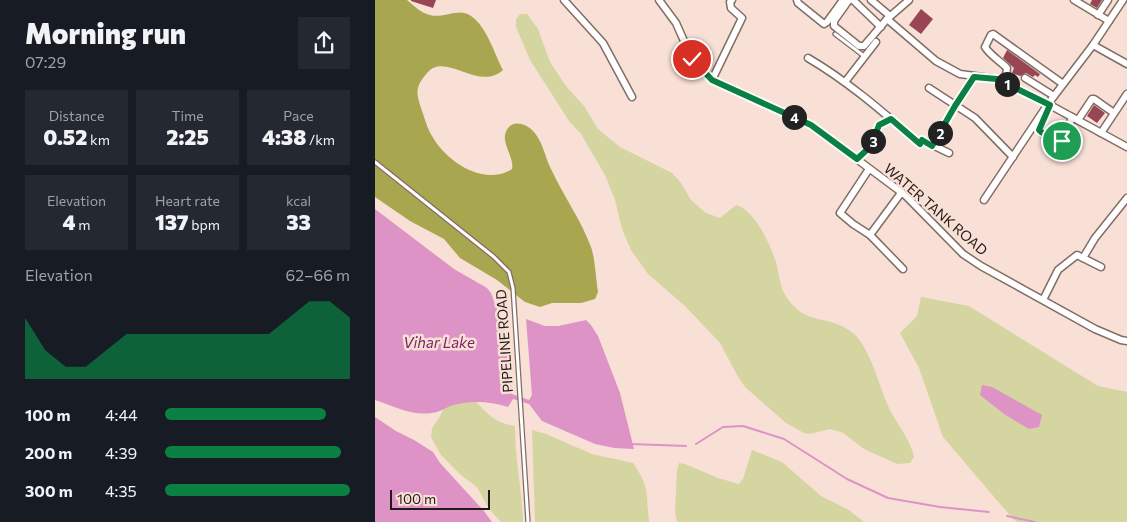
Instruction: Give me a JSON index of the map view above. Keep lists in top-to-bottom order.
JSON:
{
  "streets": {
    "street": ["WATER TANK ROAD"],
    "lane": ["PIPELINE ROAD"]
  },
  "water": ["Vihar Lake"],
  "scale_bar": "100 m",
  "page": {
    "heading": ["Morning run", "07:29"],
    "pins": [
      "1",
      "4",
      "2",
      "3"
    ],
    "stats": [
      ["Distance", "0.52 km"],
      ["Time", "2:25"],
      ["Pace", "4:38 /km"],
      ["Elevation", "4 m"],
      ["Heart rate", "137 bpm"],
      ["kcal", "33"]
    ],
    "chart": ["Elevation", "62–66 m"],
    "list": [
      {
        "name": "100 m",
        "note": "4:44"
      },
      {
        "name": "200 m",
        "note": "4:39"
      },
      {
        "name": "300 m",
        "note": "4:35"
      }
    ],
    "scale": "100 m"
  }
}
